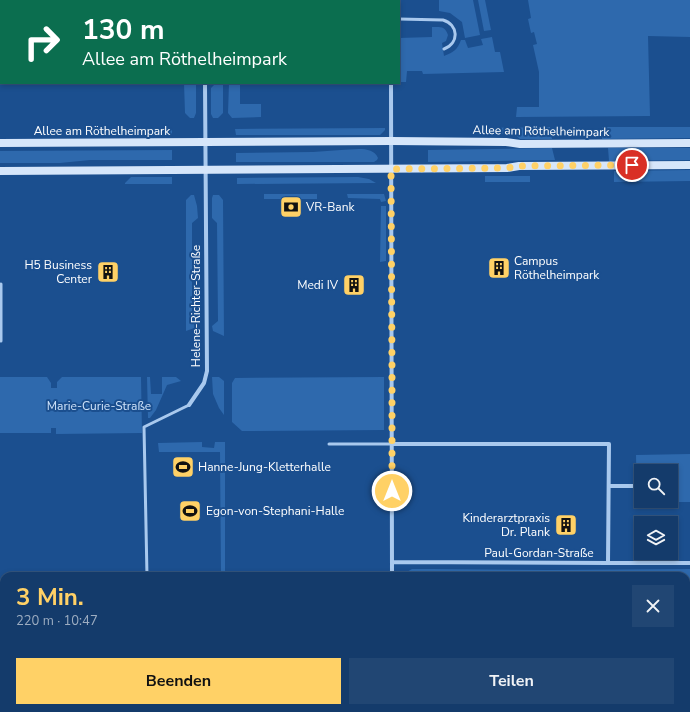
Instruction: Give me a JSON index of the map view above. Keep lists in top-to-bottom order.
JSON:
{
  "streets": {
    "street": ["Allee am Röthelheimpark", "Helene-Richter-Straße", "Paul-Gordan-Straße"]
  },
  "parks": ["Marie-Curie-Straße"],
  "places": {
    "bank": ["VR-Bank"],
    "building": [
      "Campus Röthelheimpark",
      "H5 Business Center",
      "Medi IV",
      "Kinderarztpraxis Dr. Plank"
    ],
    "sports": ["Hanne-Jung-Kletterhalle", "Egon-von-Stephani-Halle"]
  },
  "page": {
    "turn": ["130 m", "Allee am Röthelheimpark"],
    "heading": ["3 Min.", "220 m · 10:47"],
    "buttons": ["Beenden", "Teilen"]
  }
}
